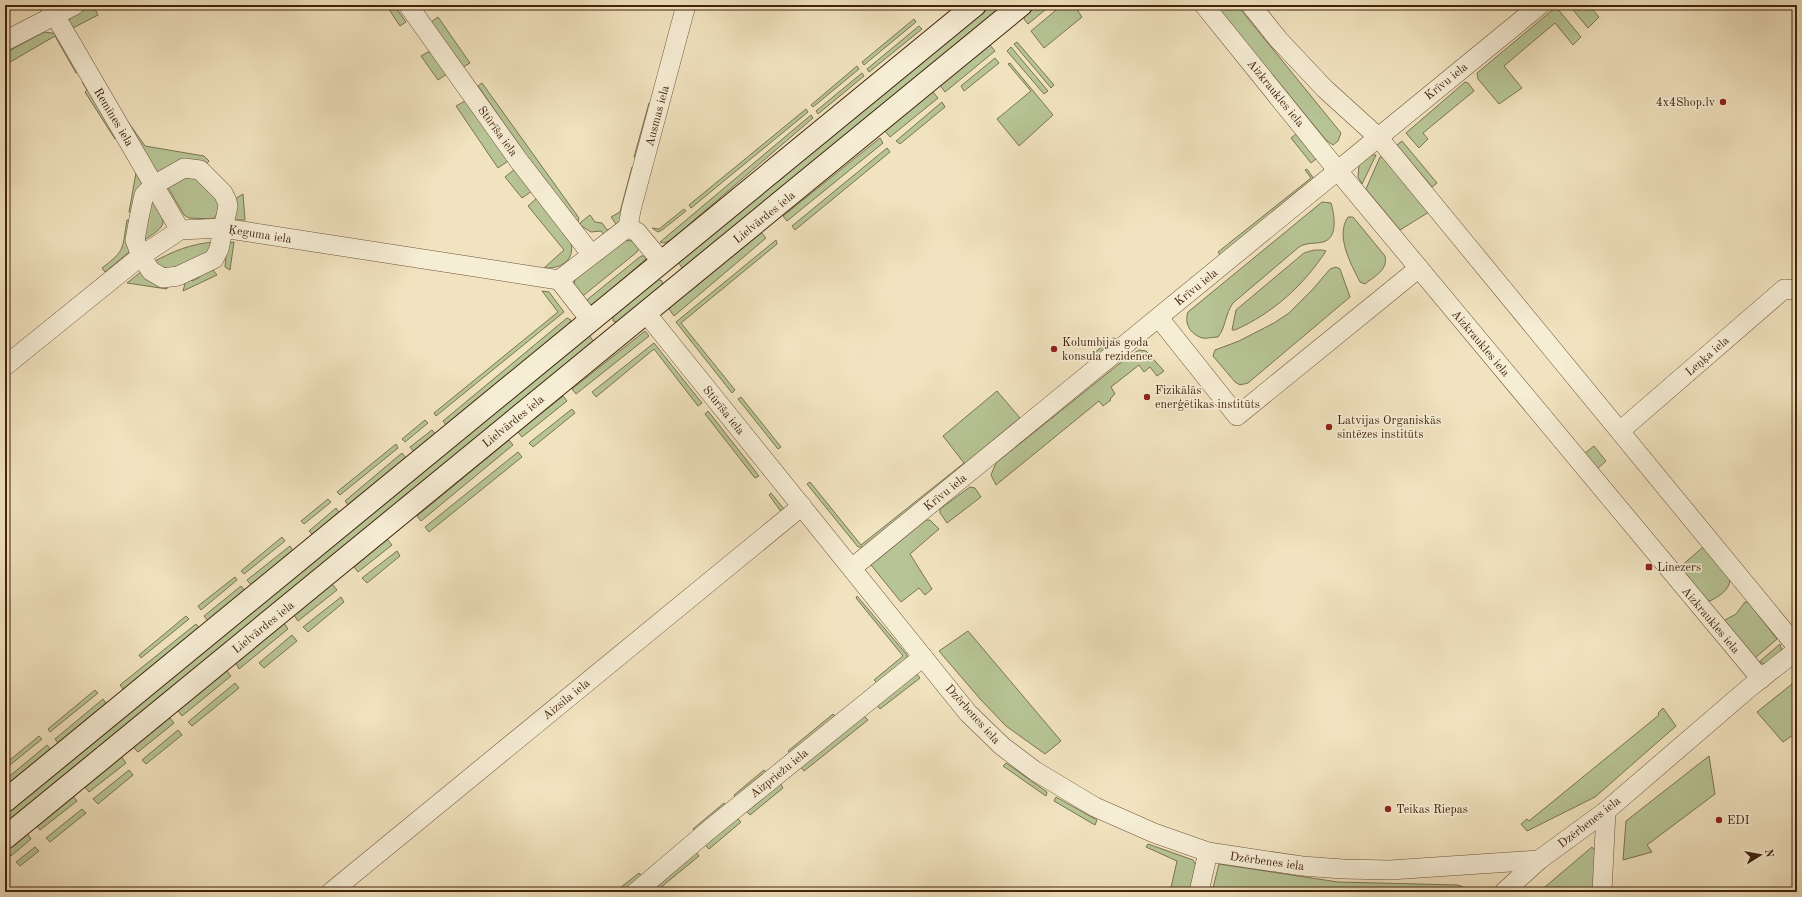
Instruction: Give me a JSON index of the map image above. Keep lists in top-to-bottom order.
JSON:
{
  "streets": {
    "main road": ["Lielvārdes iela"],
    "street": [
      "Krīvu iela",
      "Aizkraukles iela",
      "Ausmas iela",
      "Remīnes iela",
      "Stūrīša iela",
      "Ķeguma iela",
      "Leņķa iela",
      "Aizsila iela",
      "Dzērbenes iela",
      "Aizpriežu iela"
    ]
  },
  "crossings": [
    ["Krīvu iela", "Aizkraukles iela"],
    ["Krīvu iela", "Dzērbenes iela"],
    ["Aizkraukles iela", "Dzērbenes iela"],
    ["Remīnes iela", "Ķeguma iela"],
    ["Stūrīša iela", "Lielvārdes iela"],
    ["Stūrīša iela", "Aizsila iela"],
    ["Stūrīša iela", "Dzērbenes iela"],
    ["Aizsila iela", "Dzērbenes iela"],
    ["Dzērbenes iela", "Aizpriežu iela"]
  ],
  "places": {
    "other": [
      "4x4Shop.lv",
      "Kolumbijas goda konsula rezidence",
      "Fizikālās enerģētikas institūts",
      "Latvijas Organiskās sintēzes institūts",
      "Teikas Riepas",
      "EDI"
    ],
    "transit": ["Linezers"]
  },
  "north": "right"
}
